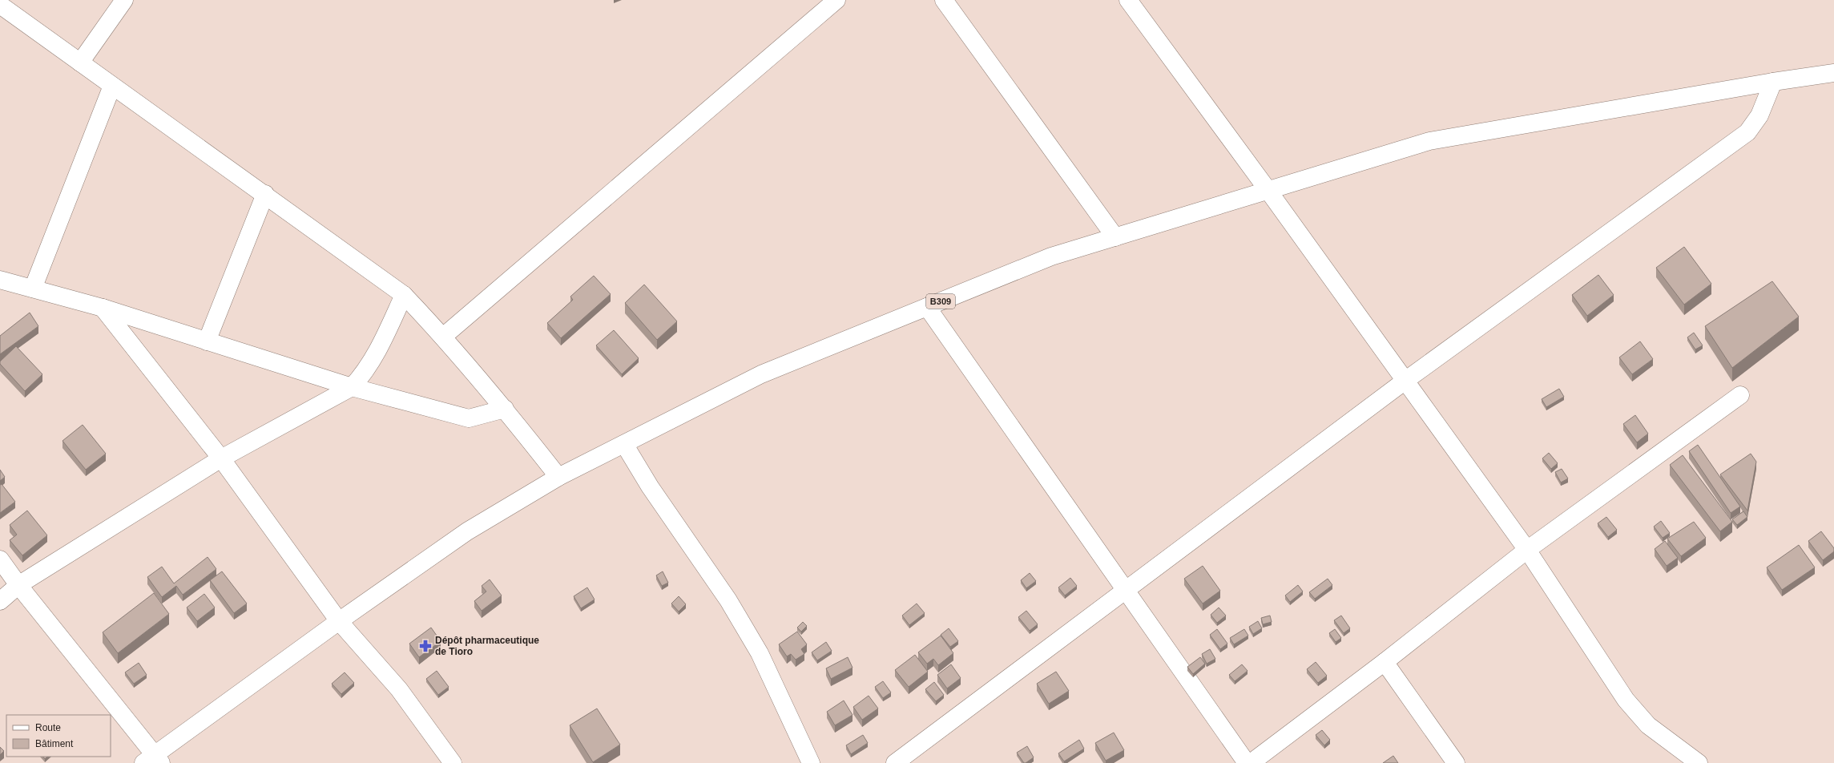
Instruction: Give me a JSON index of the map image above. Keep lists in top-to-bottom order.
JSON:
{
  "streets": {
    "street": ["B309"]
  },
  "places": {
    "pharmacy": ["Dépôt pharmaceutique de Tioro"]
  },
  "legend": ["Route", "Bâtiment"]
}
